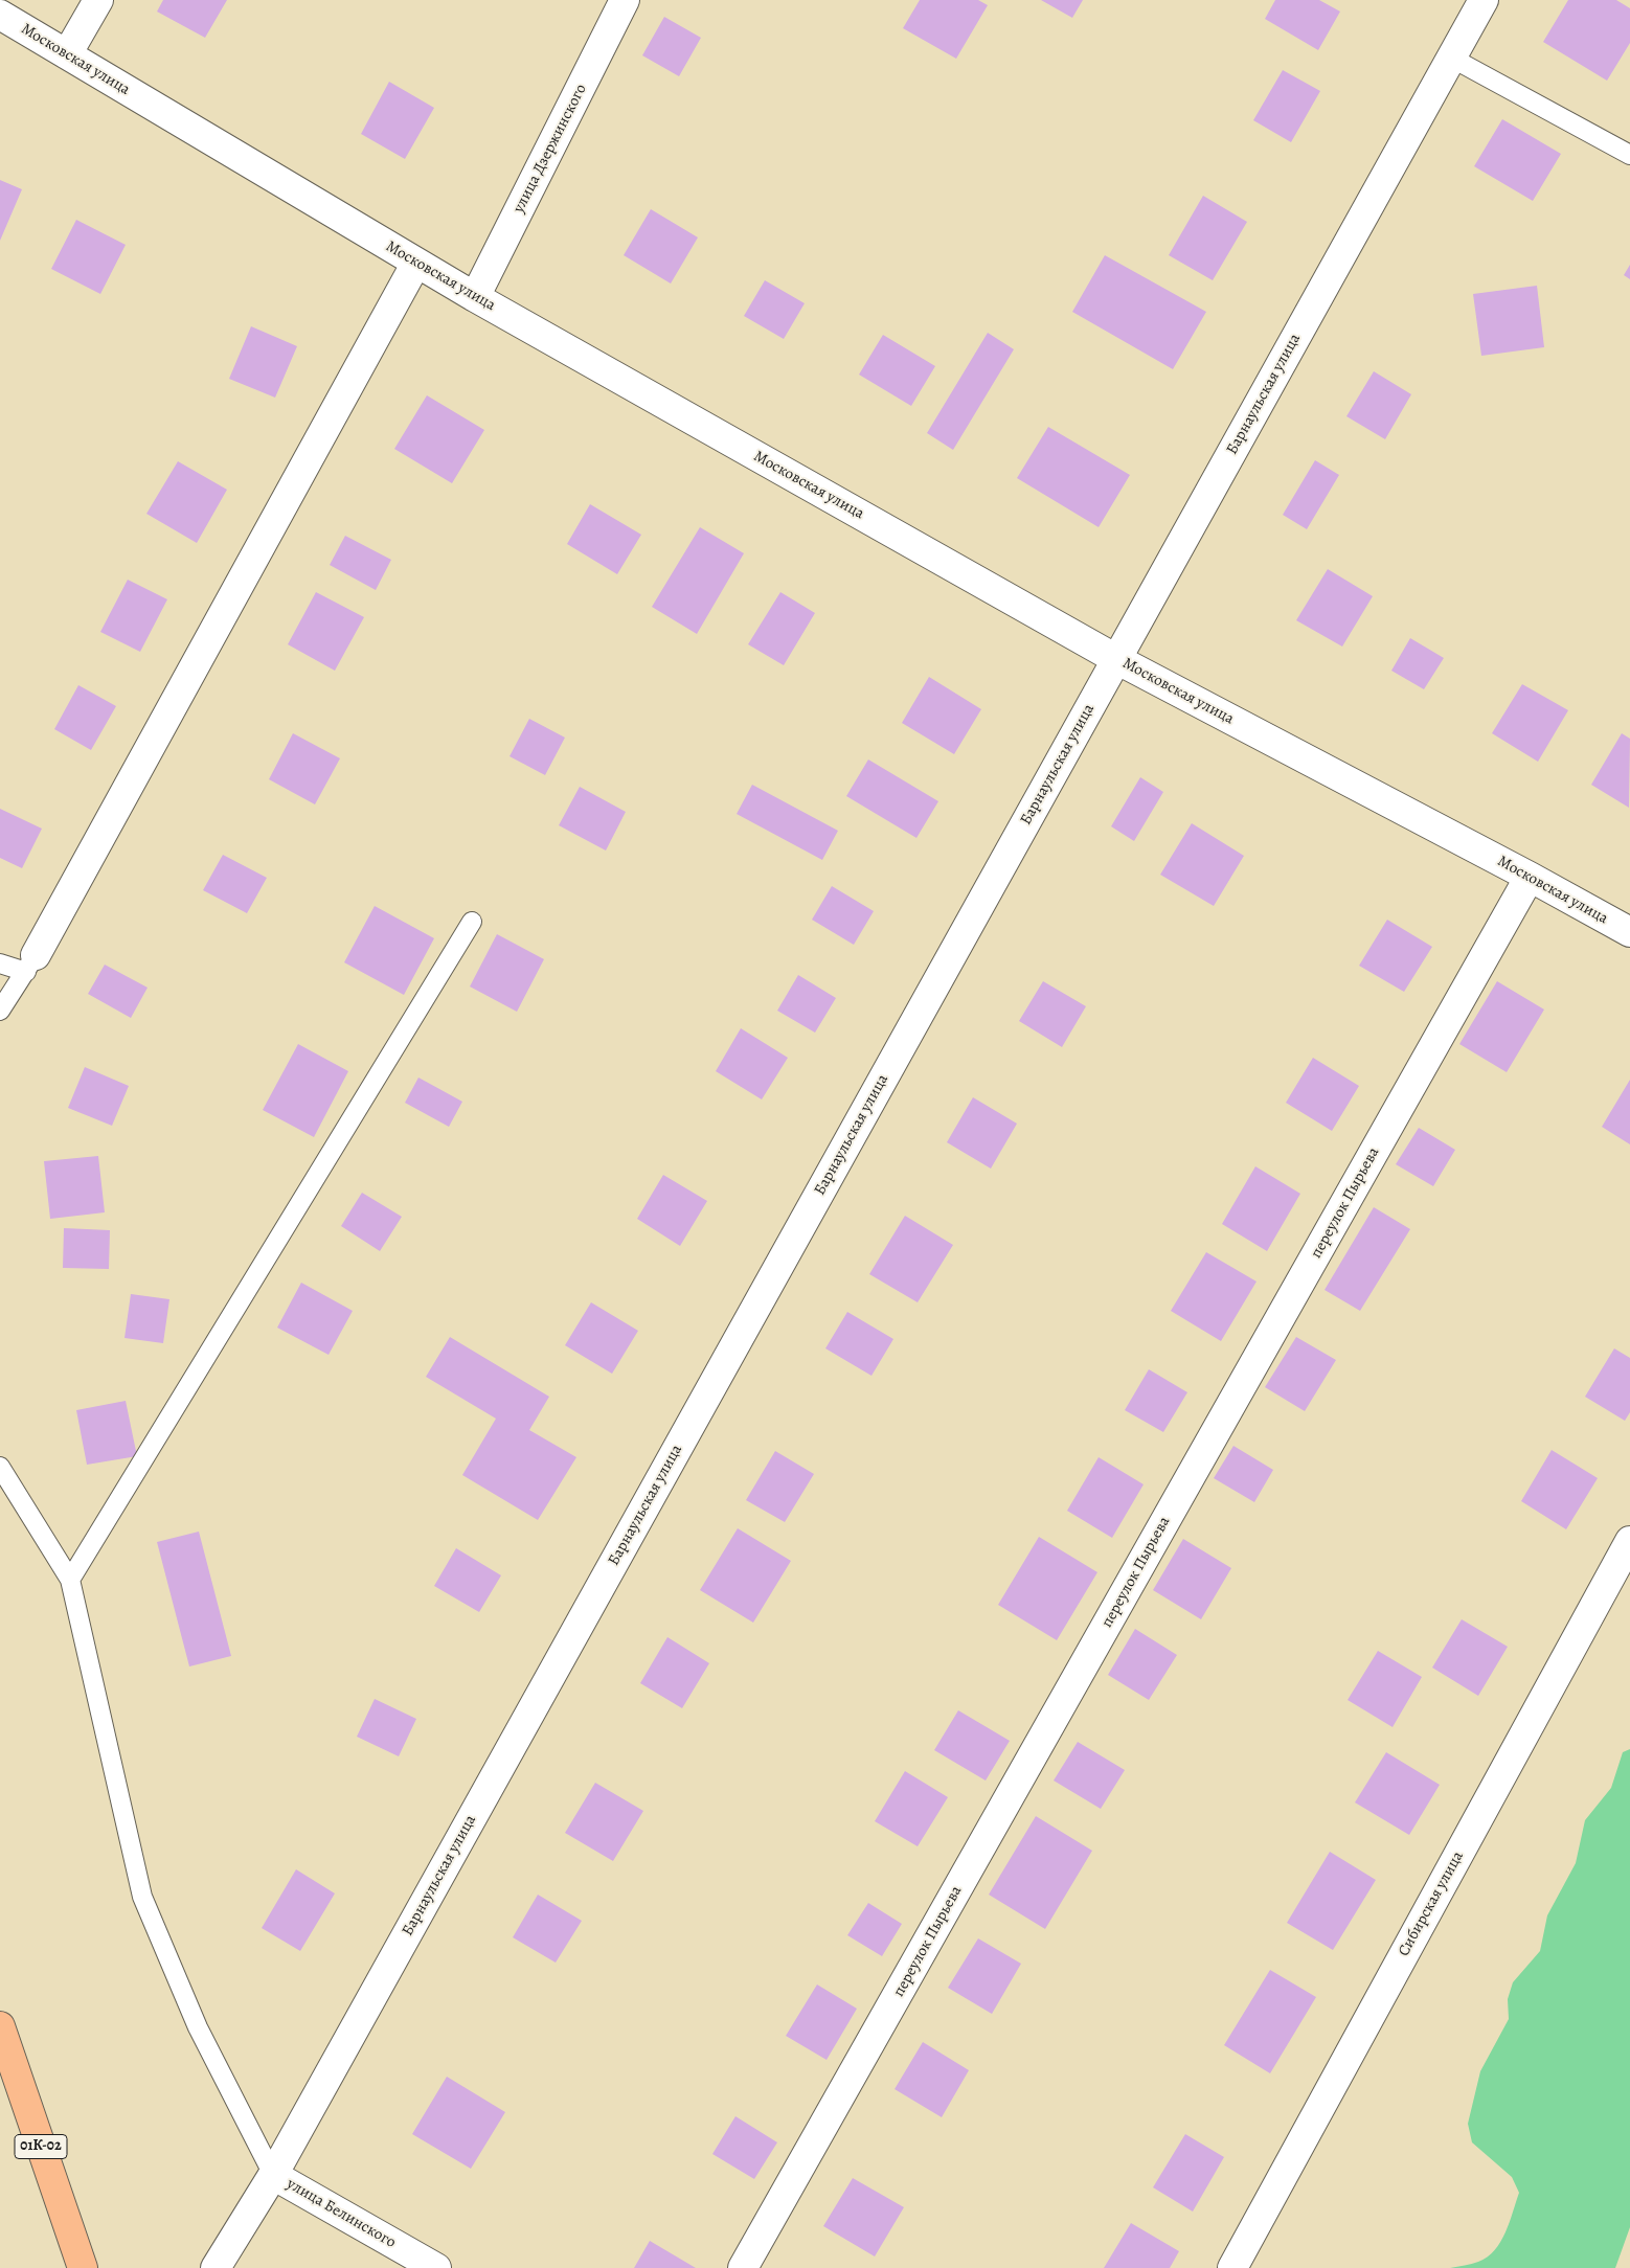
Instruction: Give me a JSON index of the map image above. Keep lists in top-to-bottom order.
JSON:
{
  "streets": {
    "main road": ["01К-02"],
    "street": [
      "Московская улица",
      "улица Дзержинского",
      "Барнаульская улица",
      "переулок Пырьева",
      "Сибирская улица",
      "улица Белинского"
    ]
  },
  "crossings": [
    ["Московская улица", "улица Дзержинского"],
    ["Московская улица", "Барнаульская улица"],
    ["Московская улица", "переулок Пырьева"],
    ["Барнаульская улица", "улица Белинского"]
  ]
}
